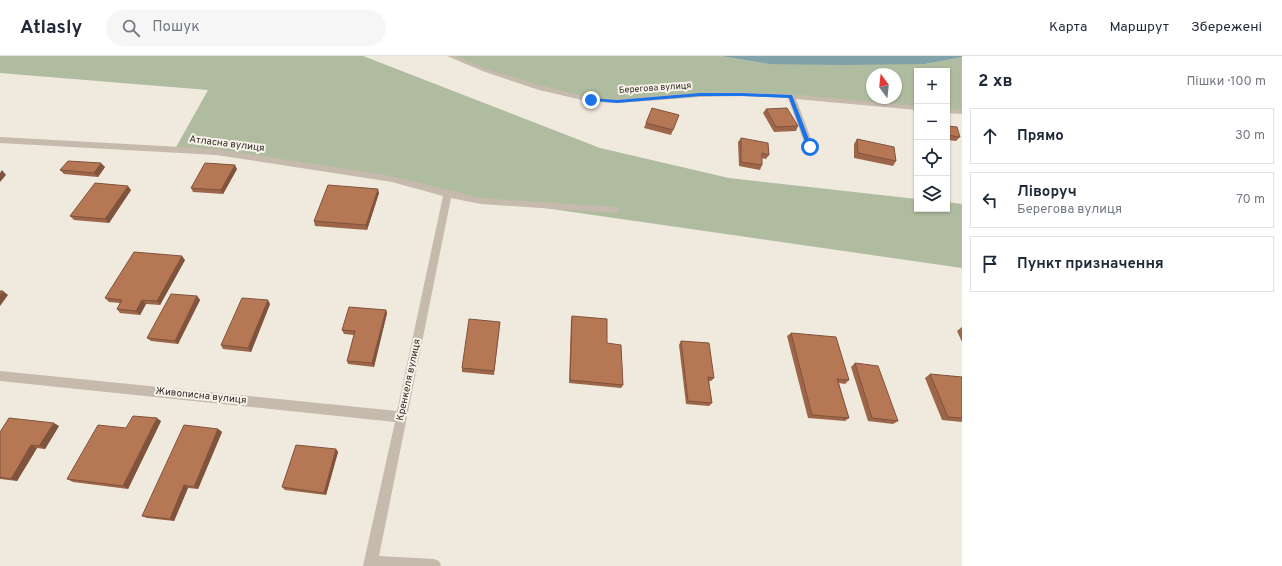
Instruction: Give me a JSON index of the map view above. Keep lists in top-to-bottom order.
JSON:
{
  "streets": {
    "street": [
      "Берегова вулиця",
      "Атласна вулиця",
      "Кренкеля вулиця",
      "Живописна вулиця"
    ]
  },
  "crossings": [
    ["Атласна вулиця", "Кренкеля вулиця"],
    ["Кренкеля вулиця", "Живописна вулиця"]
  ],
  "north": "top",
  "page": {
    "header": "Atlasly",
    "search": "Пошук",
    "nav": ["Карта", "Маршрут", "Збережені"],
    "heading": ["2 хв", "Пішки · 100 m"],
    "map_buttons": ["+", "−"],
    "list": [
      ["Прямо", "30 m"],
      ["Ліворуч", "Берегова вулиця", "70 m"],
      "Пункт призначення"
    ]
  }
}
